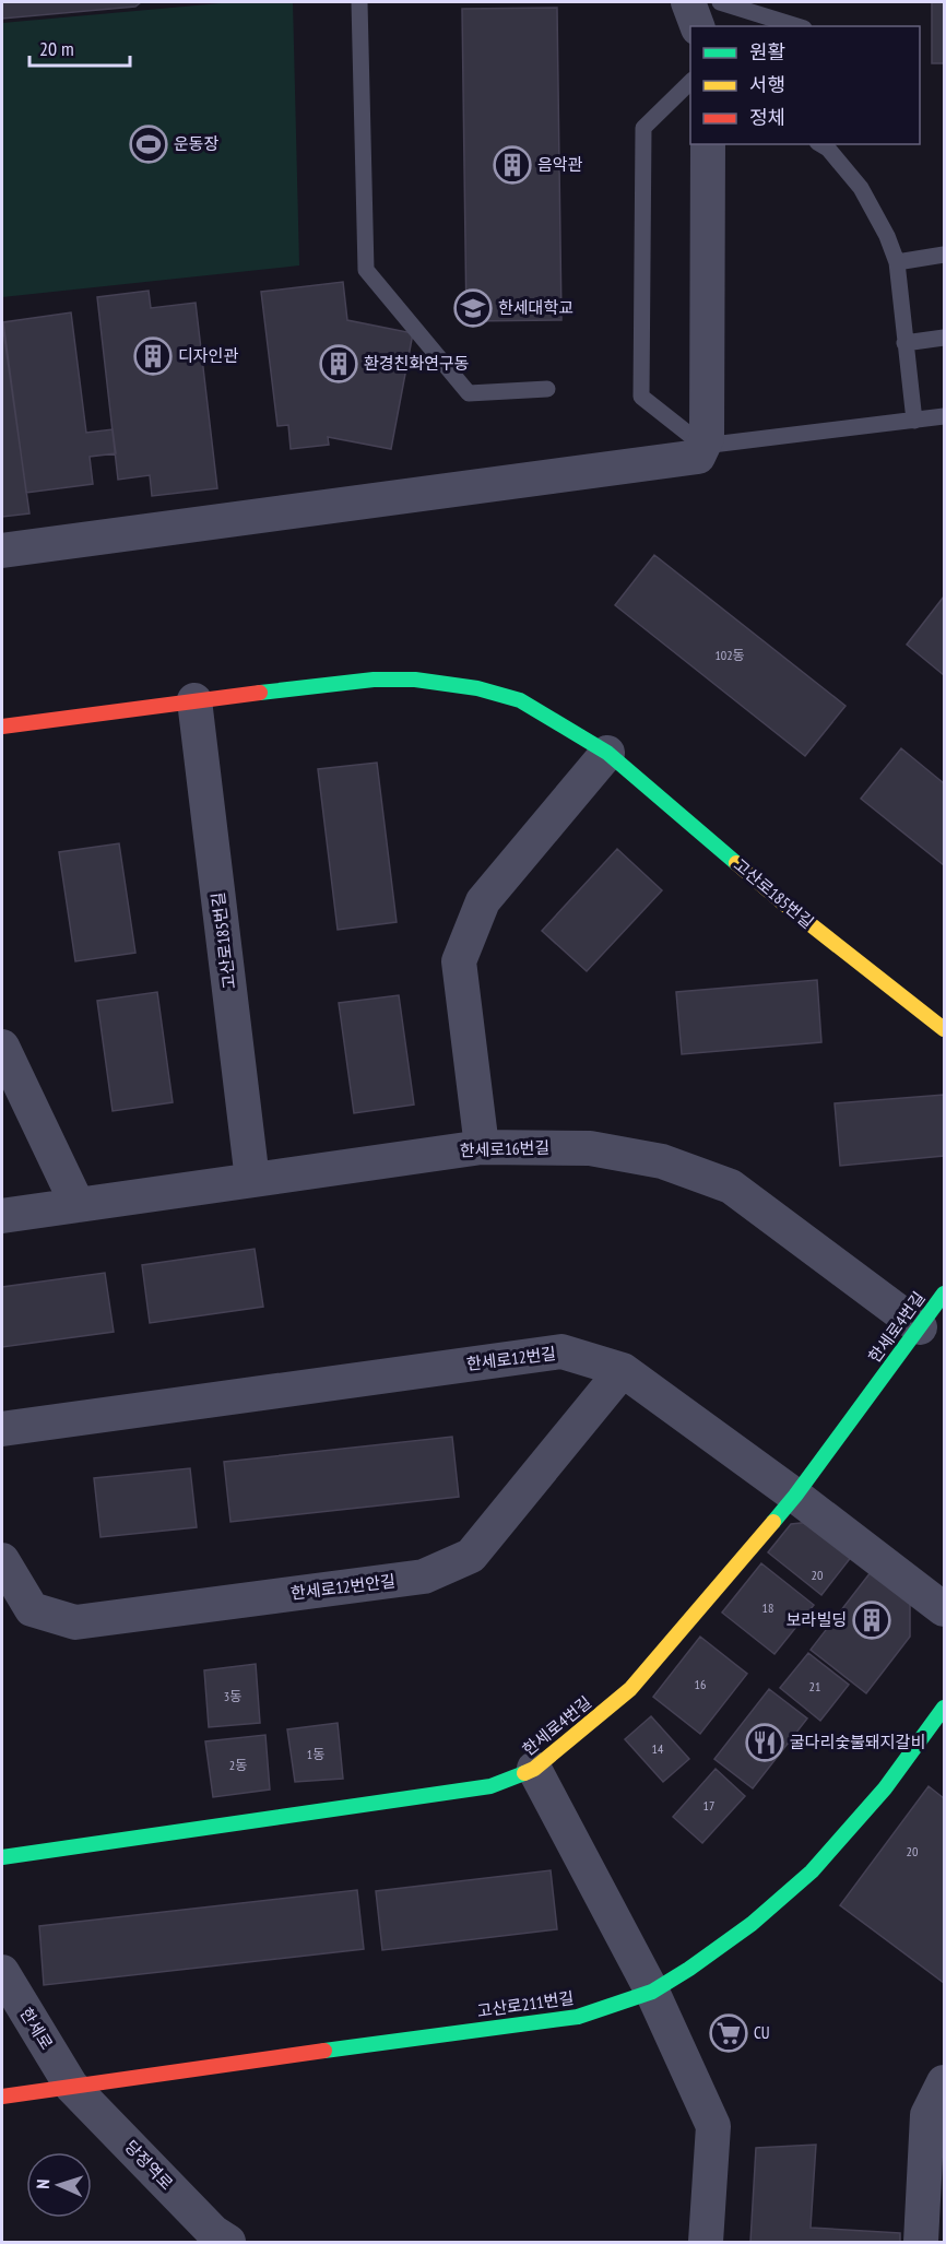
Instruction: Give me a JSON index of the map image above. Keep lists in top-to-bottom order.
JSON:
{
  "streets": {
    "street": [
      "고산로185번길",
      "한세로16번길",
      "한세로4번길",
      "한세로12번길",
      "한세로12번안길",
      "고산로211번길",
      "한세로",
      "당정역로"
    ]
  },
  "crossings": [
    ["고산로185번길", "한세로16번길"],
    ["한세로16번길", "한세로4번길"],
    ["한세로4번길", "한세로12번길"],
    ["한세로12번길", "한세로12번안길"],
    ["고산로211번길", "한세로"],
    ["고산로211번길", "당정역로"],
    ["한세로", "당정역로"]
  ],
  "places": {
    "sports": ["운동장"],
    "building": [
      "음악관",
      "디자인관",
      "환경친화연구동",
      "보라빌딩"
    ],
    "school or university": ["한세대학교"],
    "restaurant": ["굴다리숯불돼지갈비"],
    "supermarket": ["CU"]
  },
  "house_numbers": [
    "102동",
    "20",
    "18",
    "16",
    "21",
    "3동",
    "14",
    "1동",
    "2동",
    "17",
    "20"
  ],
  "legend": ["원활", "서행", "정체"],
  "scale_bar": "20 m",
  "north": "left"
}
